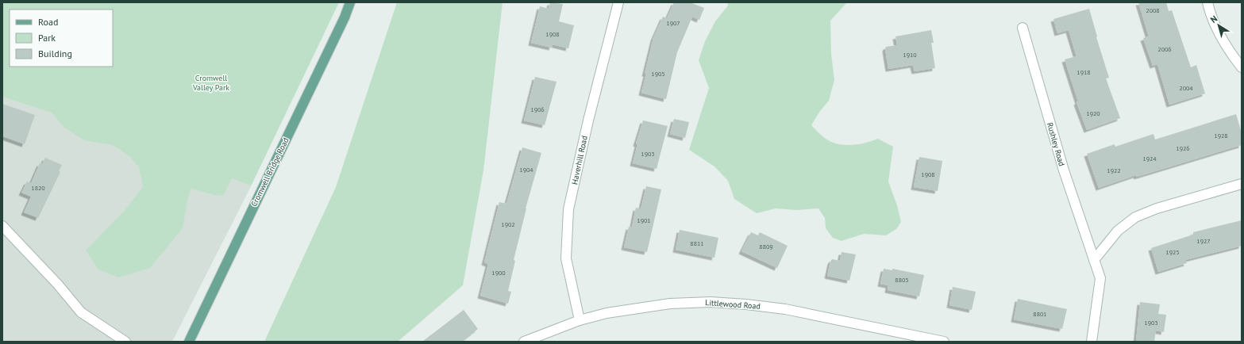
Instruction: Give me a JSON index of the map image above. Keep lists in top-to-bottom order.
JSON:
{
  "streets": {
    "main road": ["Cromwell Bridge Road"],
    "street": ["Rushley Road", "Haverhill Road", "Littlewood Road"]
  },
  "crossings": [
    ["Haverhill Road", "Littlewood Road"]
  ],
  "parks": ["Cromwell Valley Park"],
  "house_numbers": [
    "2008",
    "1907",
    "1908",
    "2006",
    "1910",
    "1918",
    "1905",
    "2004",
    "1906",
    "1920",
    "1928",
    "1926",
    "1903",
    "1924",
    "1904",
    "1922",
    "1908",
    "1820",
    "1901",
    "1902",
    "1927",
    "8811",
    "8809",
    "1925",
    "1900",
    "8805",
    "8801",
    "1903"
  ],
  "legend": ["Road", "Park", "Building"],
  "north": "top left"
}
